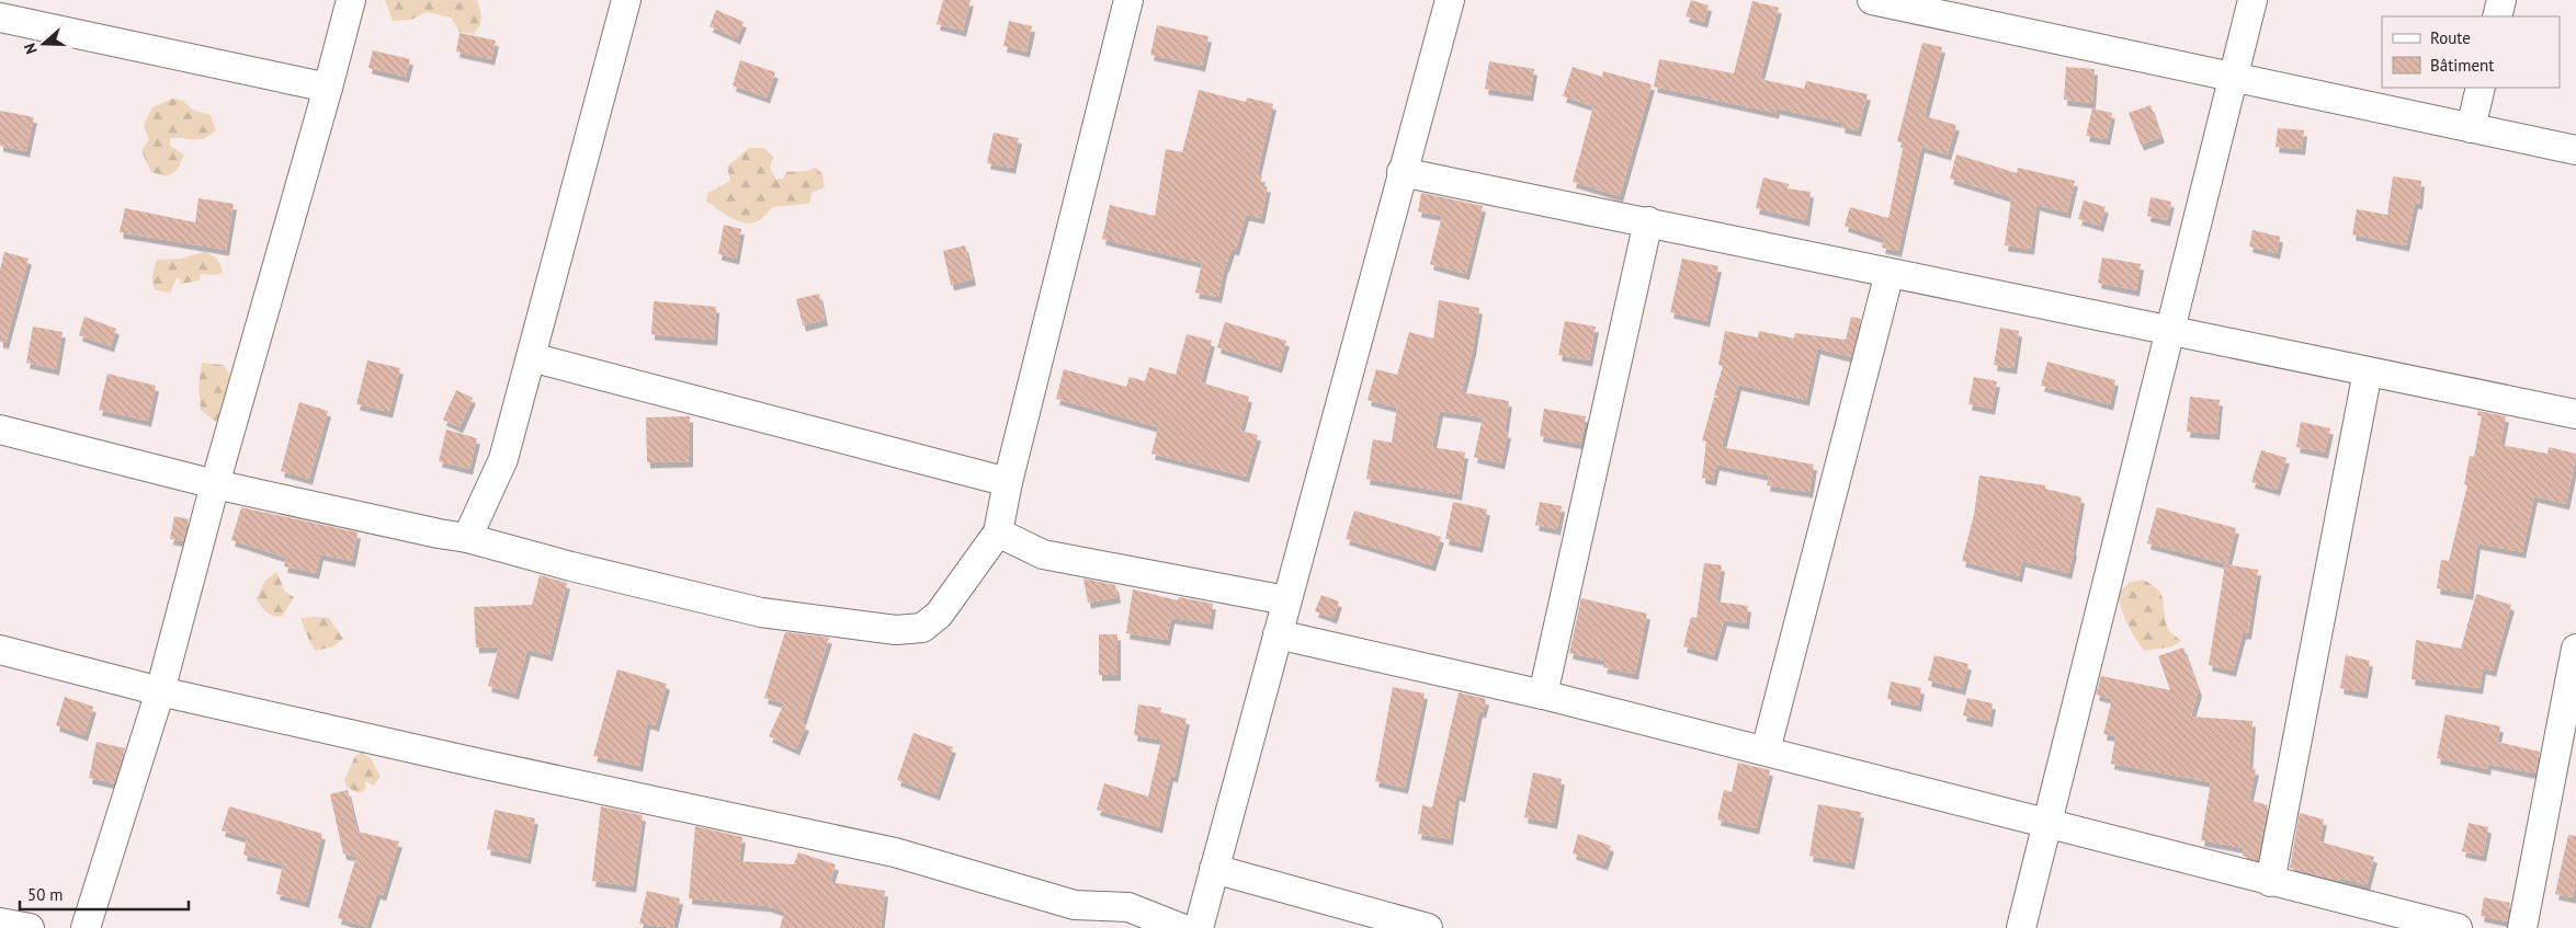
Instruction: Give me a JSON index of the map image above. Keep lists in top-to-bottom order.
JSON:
{
  "legend": ["Route", "Bâtiment"],
  "scale_bar": "50 m",
  "north": "left"
}
